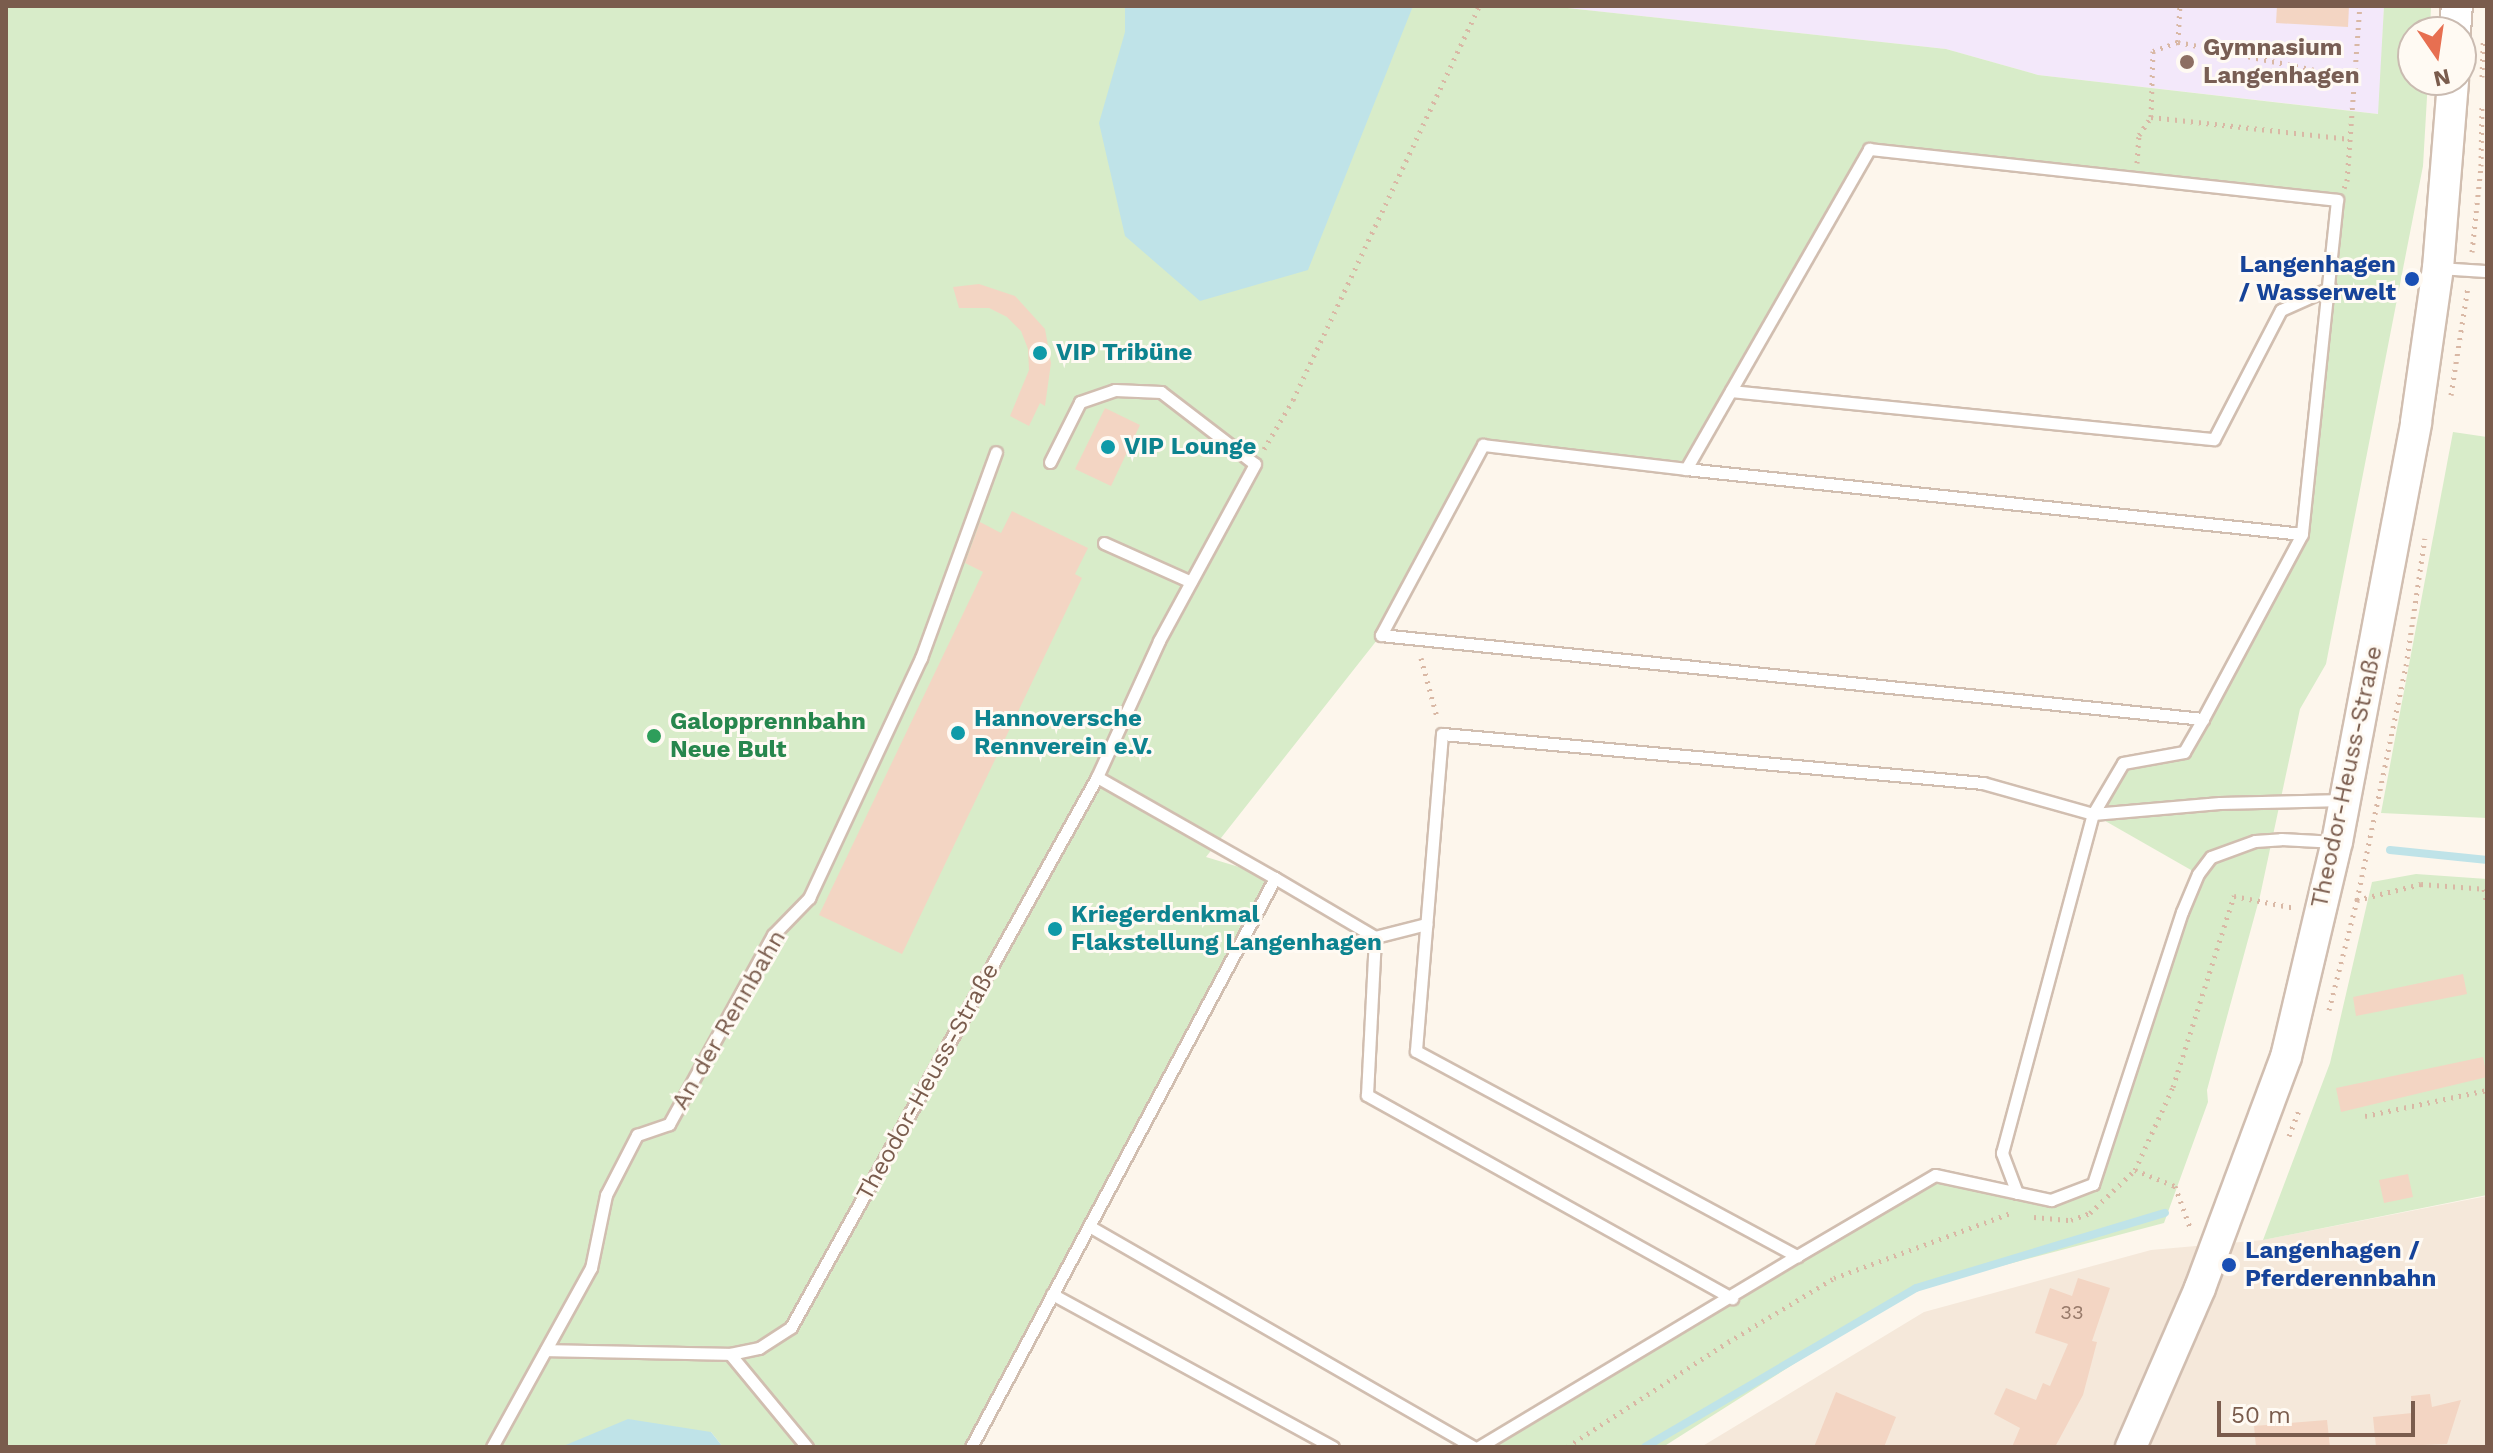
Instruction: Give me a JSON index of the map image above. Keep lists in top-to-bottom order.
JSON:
{
  "streets": {
    "street": ["Theodor-Heuss-Straße"],
    "lane": ["An der Rennbahn"]
  },
  "crossings": [
    ["Theodor-Heuss-Straße", "An der Rennbahn"]
  ],
  "places": [
    "Gymnasium Langenhagen",
    "Langenhagen / Wasserwelt",
    "VIP Tribüne",
    "VIP Lounge",
    "Hannoversche Rennverein e.V.",
    "Galopprennbahn Neue Bult",
    "Kriegerdenkmal Flakstellung Langenhagen",
    "Langenhagen / Pferderennbahn"
  ],
  "house_numbers": ["33"],
  "scale_bar": "50 m",
  "north": "bottom"
}
